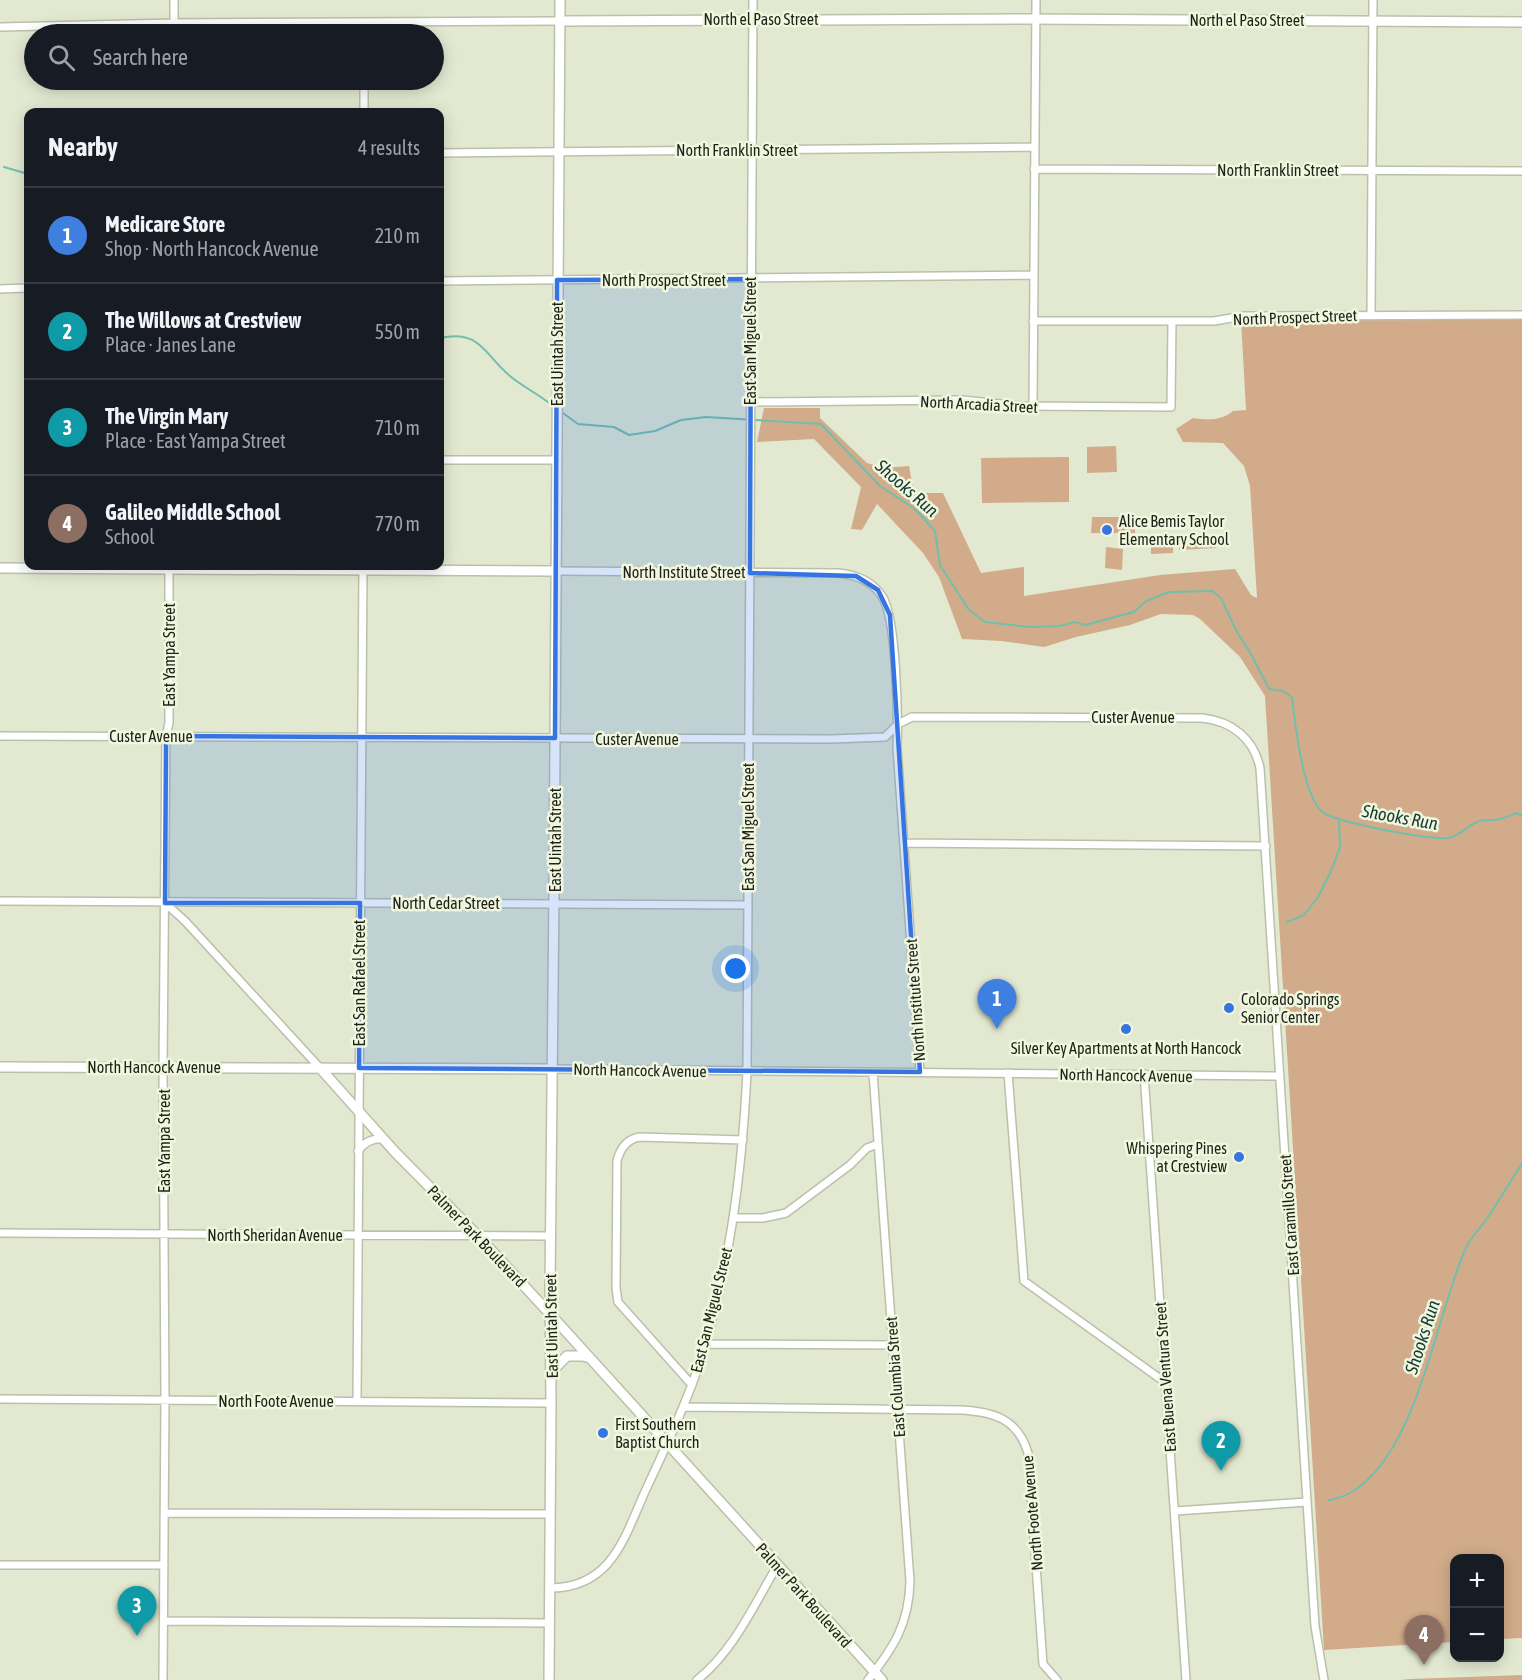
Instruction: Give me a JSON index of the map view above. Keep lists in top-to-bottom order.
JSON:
{
  "streets": {
    "main road": [
      "North el Paso Street",
      "East Uintah Street",
      "North Institute Street",
      "North Hancock Avenue",
      "Palmer Park Boulevard"
    ],
    "street": [
      "North Franklin Street",
      "North Prospect Street",
      "East San Miguel Street",
      "North Arcadia Street",
      "East Yampa Street",
      "Custer Avenue",
      "North Cedar Street",
      "East San Rafael Street",
      "East Caramillo Street",
      "North Sheridan Avenue",
      "East Columbia Street",
      "East Buena Ventura Street",
      "North Foote Avenue"
    ]
  },
  "crossings": [
    ["North el Paso Street", "East San Miguel Street"],
    ["North el Paso Street", "East Uintah Street"],
    ["North Franklin Street", "East San Miguel Street"],
    ["North Franklin Street", "East Uintah Street"],
    ["North Prospect Street", "East San Miguel Street"],
    ["North Prospect Street", "East Uintah Street"],
    ["North Prospect Street", "North Arcadia Street"],
    ["East San Miguel Street", "East Uintah Street"],
    ["East San Miguel Street", "North Arcadia Street"],
    ["East San Miguel Street", "North Institute Street"],
    ["East San Miguel Street", "Custer Avenue"],
    ["East San Miguel Street", "North Cedar Street"],
    ["East San Miguel Street", "North Hancock Avenue"],
    ["East San Miguel Street", "Palmer Park Boulevard"],
    ["East San Miguel Street", "North Foote Avenue"],
    ["East Uintah Street", "North Institute Street"],
    ["East Uintah Street", "Custer Avenue"],
    ["East Uintah Street", "North Cedar Street"],
    ["East Uintah Street", "North Hancock Avenue"],
    ["East Uintah Street", "North Sheridan Avenue"],
    ["East Uintah Street", "Palmer Park Boulevard"],
    ["East Uintah Street", "North Foote Avenue"],
    ["North Institute Street", "Custer Avenue"],
    ["North Institute Street", "North Hancock Avenue"],
    ["East Yampa Street", "Custer Avenue"],
    ["East Yampa Street", "North Cedar Street"],
    ["East Yampa Street", "North Hancock Avenue"],
    ["East Yampa Street", "North Sheridan Avenue"],
    ["East Yampa Street", "Palmer Park Boulevard"],
    ["East Yampa Street", "North Foote Avenue"],
    ["Custer Avenue", "East San Rafael Street"],
    ["Custer Avenue", "East Caramillo Street"],
    ["North Cedar Street", "East San Rafael Street"],
    ["North Cedar Street", "Palmer Park Boulevard"],
    ["East San Rafael Street", "North Hancock Avenue"],
    ["East San Rafael Street", "North Sheridan Avenue"],
    ["East San Rafael Street", "Palmer Park Boulevard"],
    ["East San Rafael Street", "North Foote Avenue"],
    ["North Hancock Avenue", "East Caramillo Street"],
    ["North Hancock Avenue", "Palmer Park Boulevard"],
    ["North Hancock Avenue", "East Columbia Street"],
    ["North Hancock Avenue", "East Buena Ventura Street"],
    ["North Sheridan Avenue", "Palmer Park Boulevard"],
    ["Palmer Park Boulevard", "East Columbia Street"],
    ["East Columbia Street", "North Foote Avenue"]
  ],
  "water": ["Shooks Run"],
  "places": [
    "Alice Bemis Taylor Elementary School",
    "Colorado Springs Senior Center",
    "Silver Key Apartments at North Hancock",
    "Whispering Pines at Crestview",
    "First Southern Baptist Church"
  ],
  "page": {
    "search": "Search here",
    "heading": ["Nearby", "4 results"],
    "list": [
      {
        "mark": "1",
        "name": "Medicare Store",
        "note": "Shop · North Hancock Avenue",
        "value": "210 m"
      },
      {
        "mark": "2",
        "name": "The Willows at Crestview",
        "note": "Place · Janes Lane",
        "value": "550 m"
      },
      {
        "mark": "3",
        "name": "The Virgin Mary",
        "note": "Place · East Yampa Street",
        "value": "710 m"
      },
      {
        "mark": "4",
        "name": "Galileo Middle School",
        "note": "School",
        "value": "770 m"
      }
    ],
    "pins": [
      "1",
      "2",
      "3",
      "4"
    ],
    "map_buttons": ["+", "−"]
  }
}
